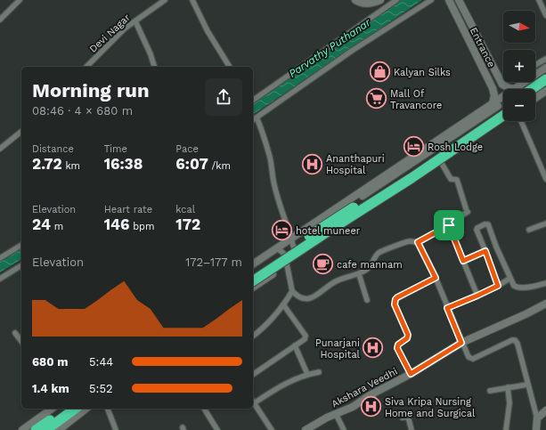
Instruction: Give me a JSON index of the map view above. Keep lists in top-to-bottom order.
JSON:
{
  "streets": {
    "street": ["Devi Nagar", "Entrance", "Akshara Veedhi"]
  },
  "water": ["Parvathy Puthanar"],
  "places": {
    "shop": ["Kalyan Silks"],
    "supermarket": ["Mall Of Travancore"],
    "hotel": ["Rosh Lodge", "hotel muneer"],
    "hospital": ["Ananthapuri Hospital", "Punarjani Hospital", "Siva Kripa Nursing Home and Surgical"],
    "cafe": ["cafe mannam"]
  },
  "north": "right",
  "page": {
    "map_buttons": ["+", "−"],
    "heading": ["Morning run", "08:46 · 4 × 680 m"],
    "stats": [
      ["Distance", "2.72 km"],
      ["Time", "16:38"],
      ["Pace", "6:07 /km"],
      ["Elevation", "24 m"],
      ["Heart rate", "146 bpm"],
      ["kcal", "172"]
    ],
    "chart": ["Elevation", "172–177 m"],
    "list": [
      {
        "name": "680 m",
        "note": "5:44"
      },
      {
        "name": "1.4 km",
        "note": "5:52"
      }
    ]
  }
}
